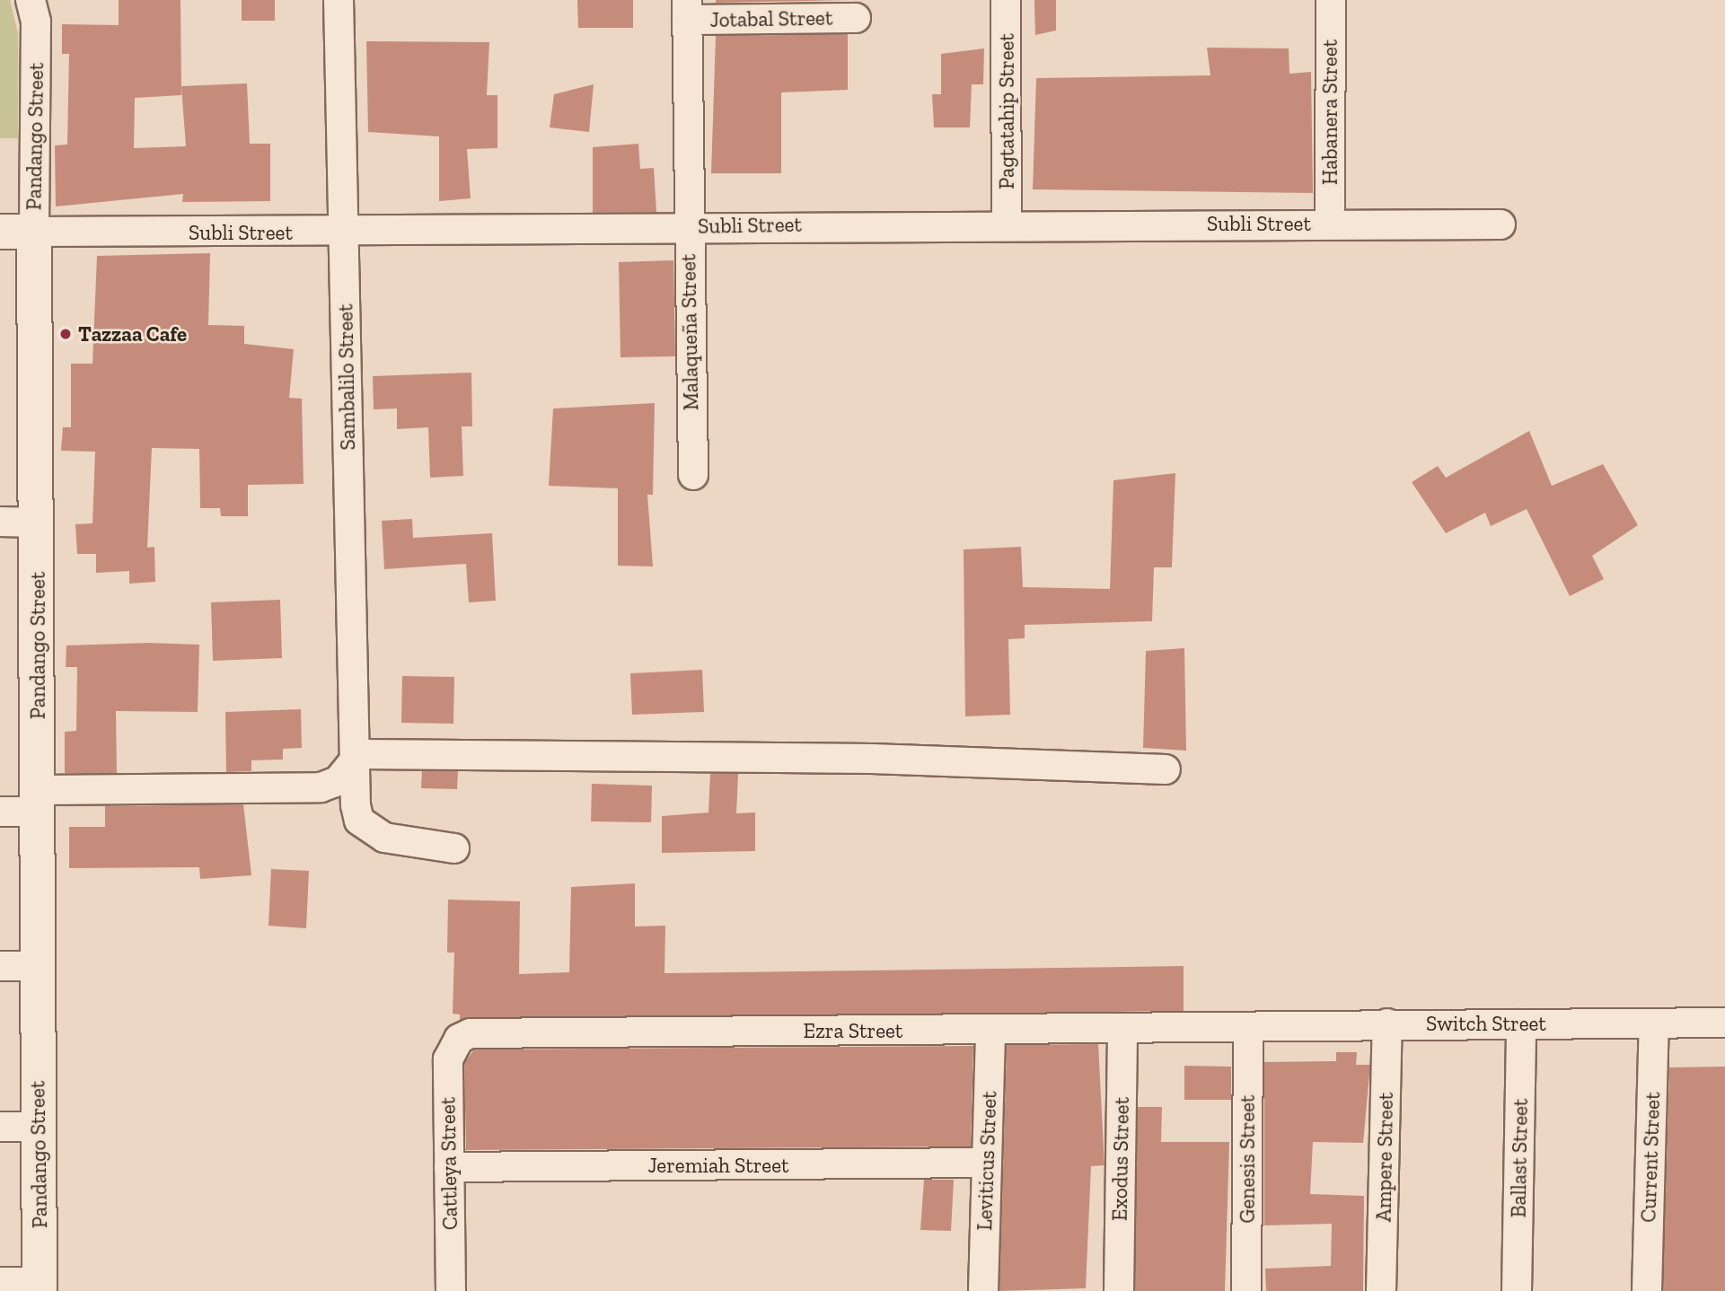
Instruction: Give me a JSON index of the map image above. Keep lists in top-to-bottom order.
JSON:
{
  "streets": {
    "street": [
      "Jotabal Street",
      "Pagtatahip Street",
      "Habanera Street",
      "Pandango Street",
      "Subli Street",
      "Malaqueña Street",
      "Sambalilo Street",
      "Switch Street",
      "Ezra Street",
      "Ampere Street",
      "Current Street",
      "Ballast Street",
      "Exodus Street",
      "Genesis Street",
      "Leviticus Street",
      "Cattleya Street",
      "Jeremiah Street"
    ]
  },
  "crossings": [
    ["Jotabal Street", "Malaqueña Street"],
    ["Pagtatahip Street", "Subli Street"],
    ["Habanera Street", "Subli Street"],
    ["Pandango Street", "Subli Street"],
    ["Subli Street", "Malaqueña Street"],
    ["Subli Street", "Sambalilo Street"],
    ["Switch Street", "Ezra Street"],
    ["Switch Street", "Ampere Street"],
    ["Switch Street", "Current Street"],
    ["Switch Street", "Ballast Street"],
    ["Switch Street", "Genesis Street"],
    ["Ezra Street", "Exodus Street"],
    ["Ezra Street", "Genesis Street"],
    ["Ezra Street", "Leviticus Street"],
    ["Ezra Street", "Cattleya Street"],
    ["Leviticus Street", "Jeremiah Street"],
    ["Cattleya Street", "Jeremiah Street"]
  ],
  "places": ["Tazzaa Cafe"]
}
